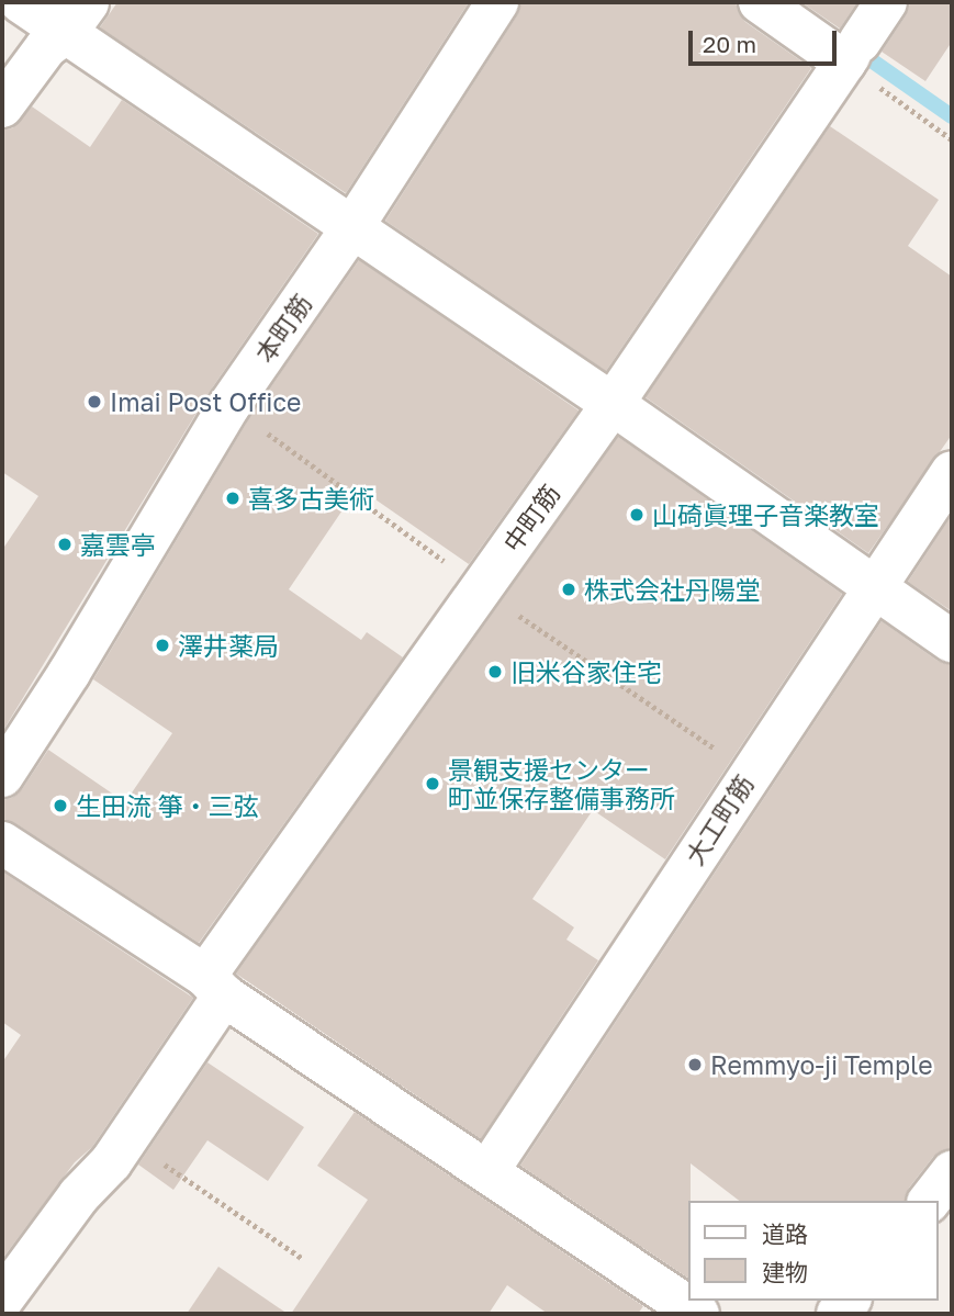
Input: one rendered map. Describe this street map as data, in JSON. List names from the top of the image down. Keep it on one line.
{"streets":{"street":["本町筋","中町筋","大工町筋"]},"places":["Imai Post Office","喜多古美術","山碕眞理子音楽教室","嘉雲亭","株式会社丹陽堂","澤井薬局","旧米谷家住宅","景観支援センター 町並保存整備事務所","生田流 箏・三弦","Remmyo-ji Temple"],"legend":["道路","建物"],"scale_bar":"20 m"}
